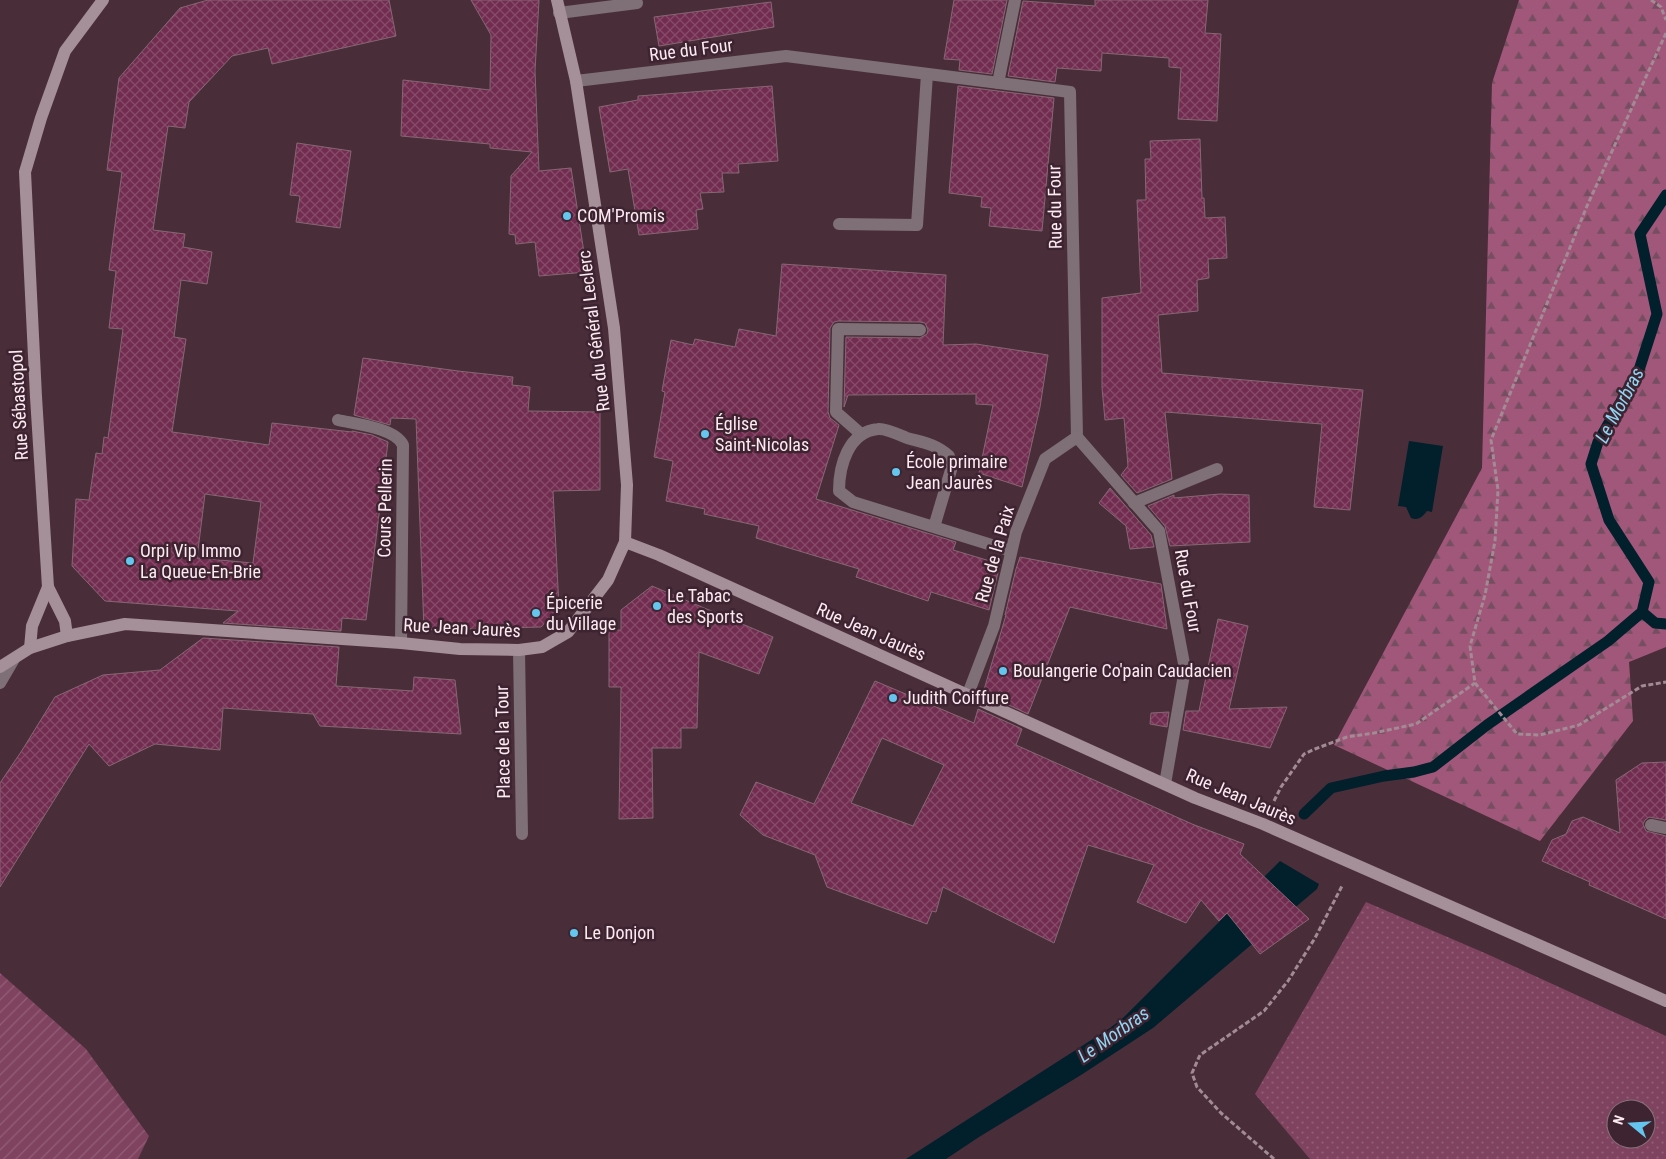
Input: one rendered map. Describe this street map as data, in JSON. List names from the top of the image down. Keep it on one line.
{"streets":{"main road":["Rue du Général Leclerc","Rue Sébastopol","Rue Jean Jaurès"],"street":["Rue du Four","Cours Pellerin","Rue de la Paix","Place de la Tour"]},"crossings":[["Rue du Four","Rue du Général Leclerc"],["Rue du Four","Rue de la Paix"],["Rue du Four","Rue Jean Jaurès"],["Rue du Général Leclerc","Rue Jean Jaurès"],["Rue Sébastopol","Rue Jean Jaurès"],["Cours Pellerin","Rue Jean Jaurès"],["Rue de la Paix","Rue Jean Jaurès"],["Rue Jean Jaurès","Place de la Tour"]],"water":["Le Morbras"],"places":["COM'Promis","Église Saint-Nicolas","École primaire Jean Jaurès","Orpi Vip Immo La Queue-En-Brie","Le Tabac des Sports","Épicerie du Village","Boulangerie Co'pain Caudacien","Judith Coiffure","Le Donjon"],"north":"left"}
